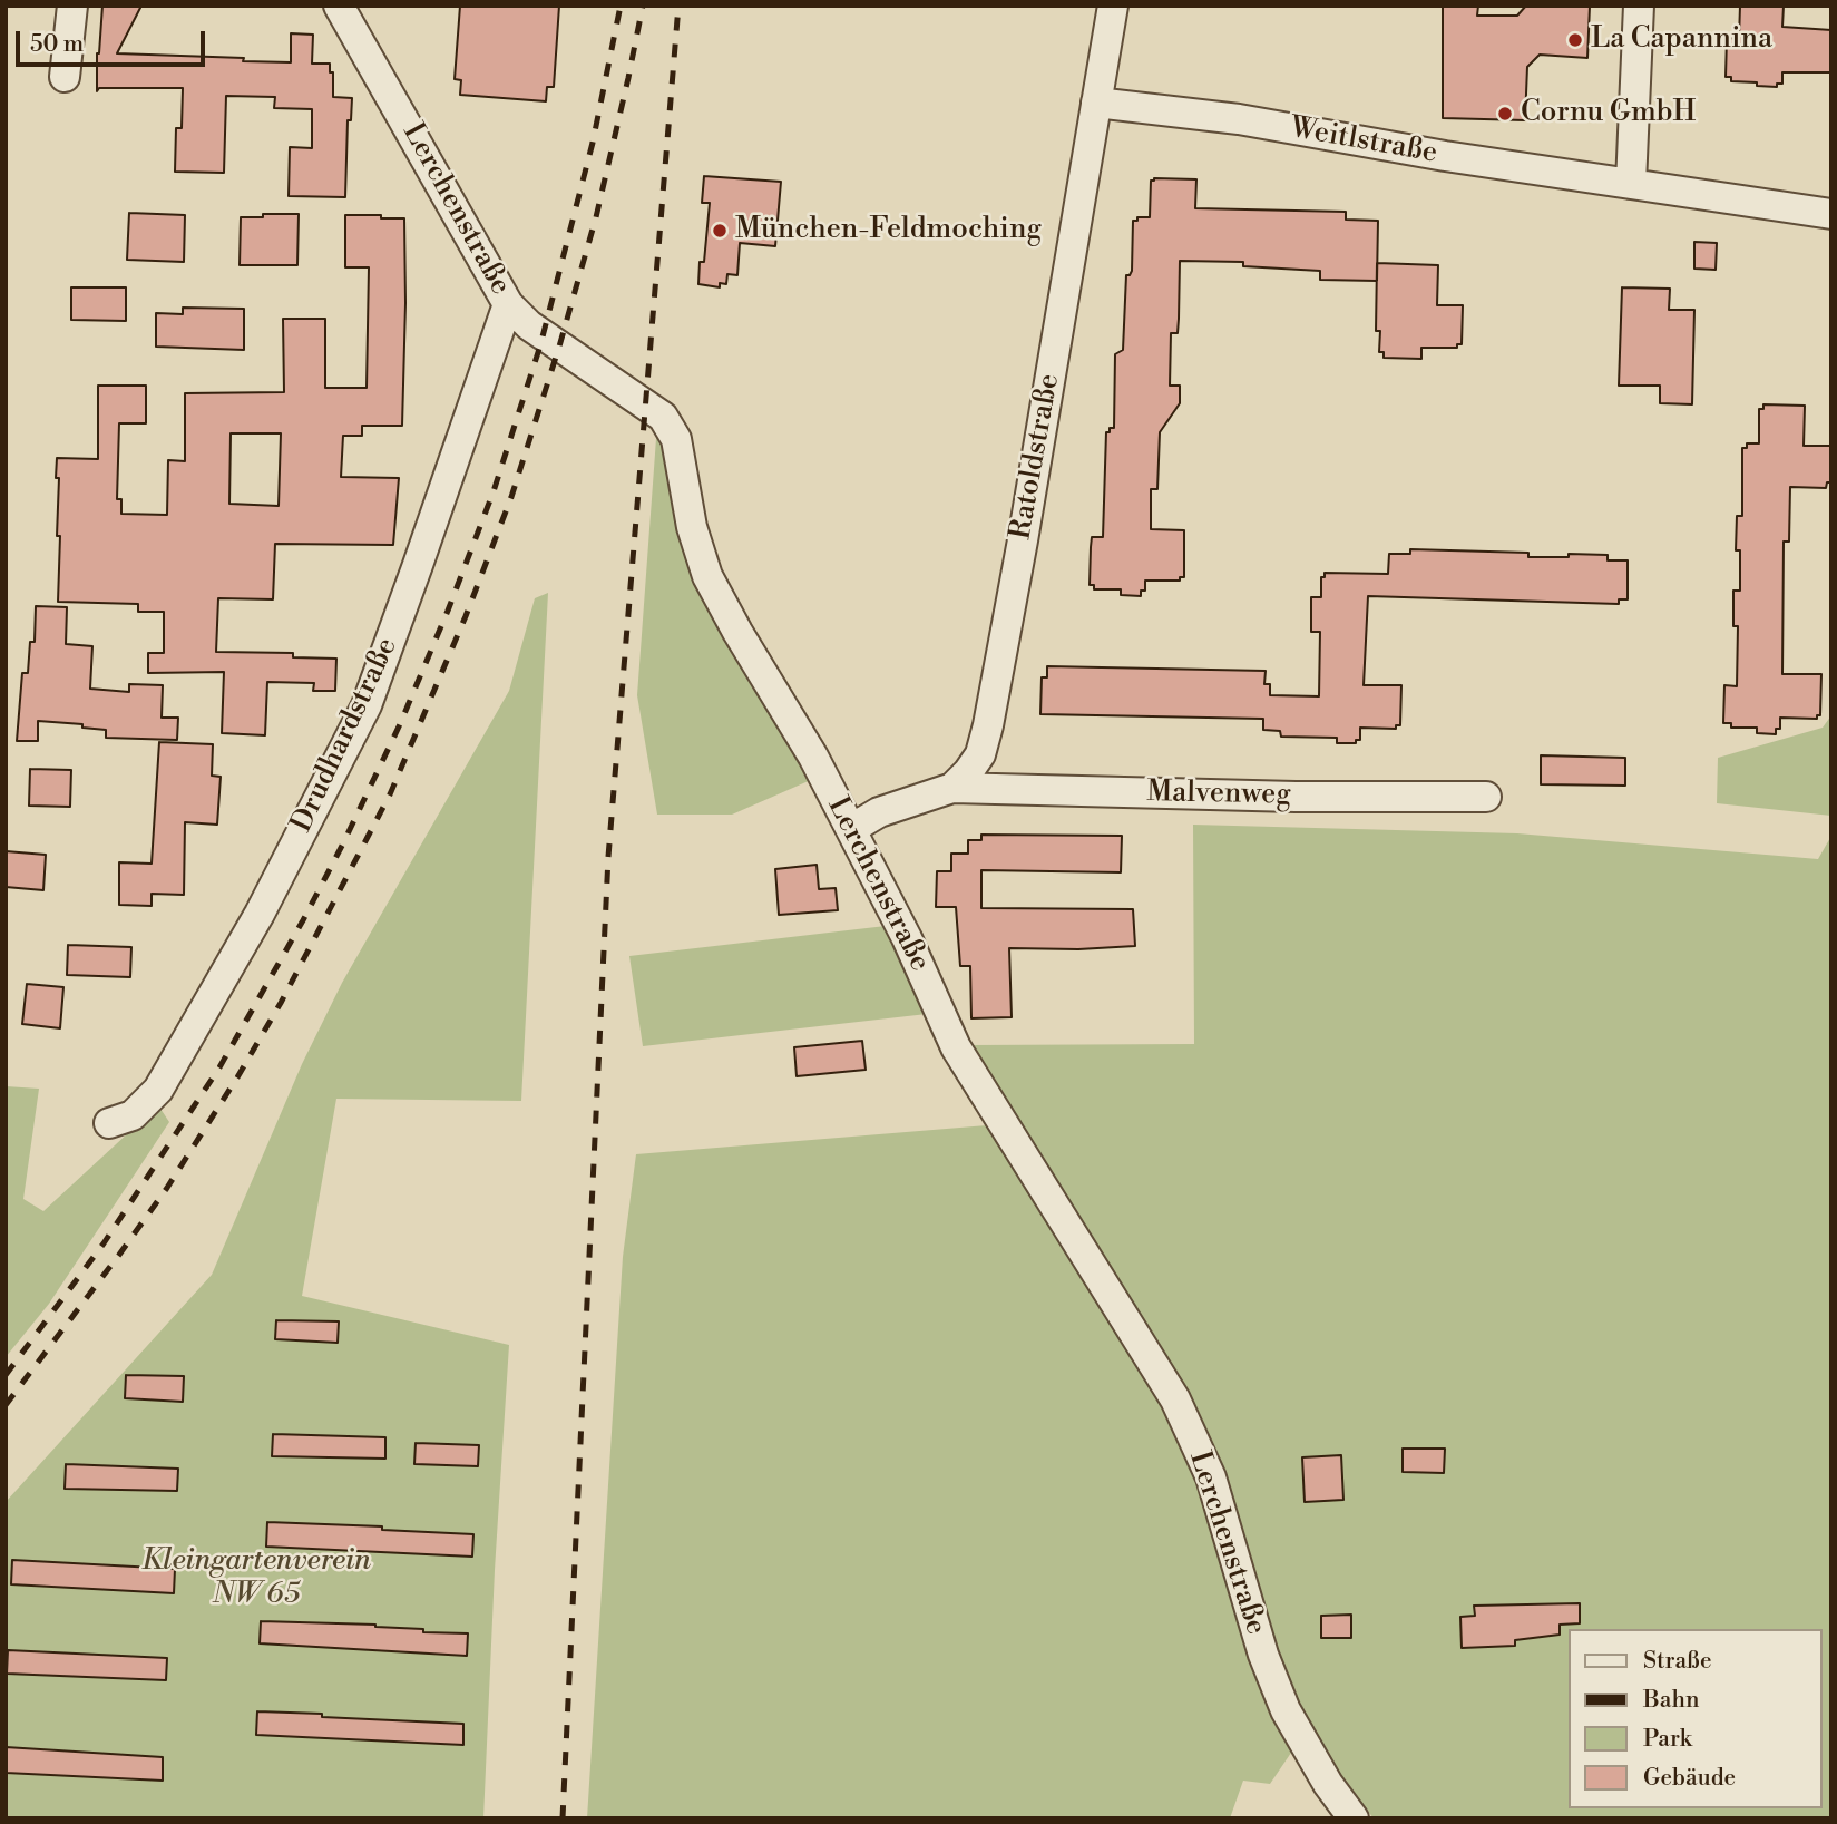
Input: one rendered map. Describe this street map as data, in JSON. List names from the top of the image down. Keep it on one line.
{"streets":{"street":["Weitlstraße","Lerchenstraße","Ratoldstraße","Drudhardstraße","Malvenweg"]},"crossings":[["Weitlstraße","Ratoldstraße"],["Lerchenstraße","Drudhardstraße"],["Ratoldstraße","Malvenweg"]],"parks":["Kleingartenverein NW 65"],"places":["La Capannina","Cornu GmbH","München-Feldmoching"],"legend":["Straße","Bahn","Park","Gebäude"],"scale_bar":"50 m"}
